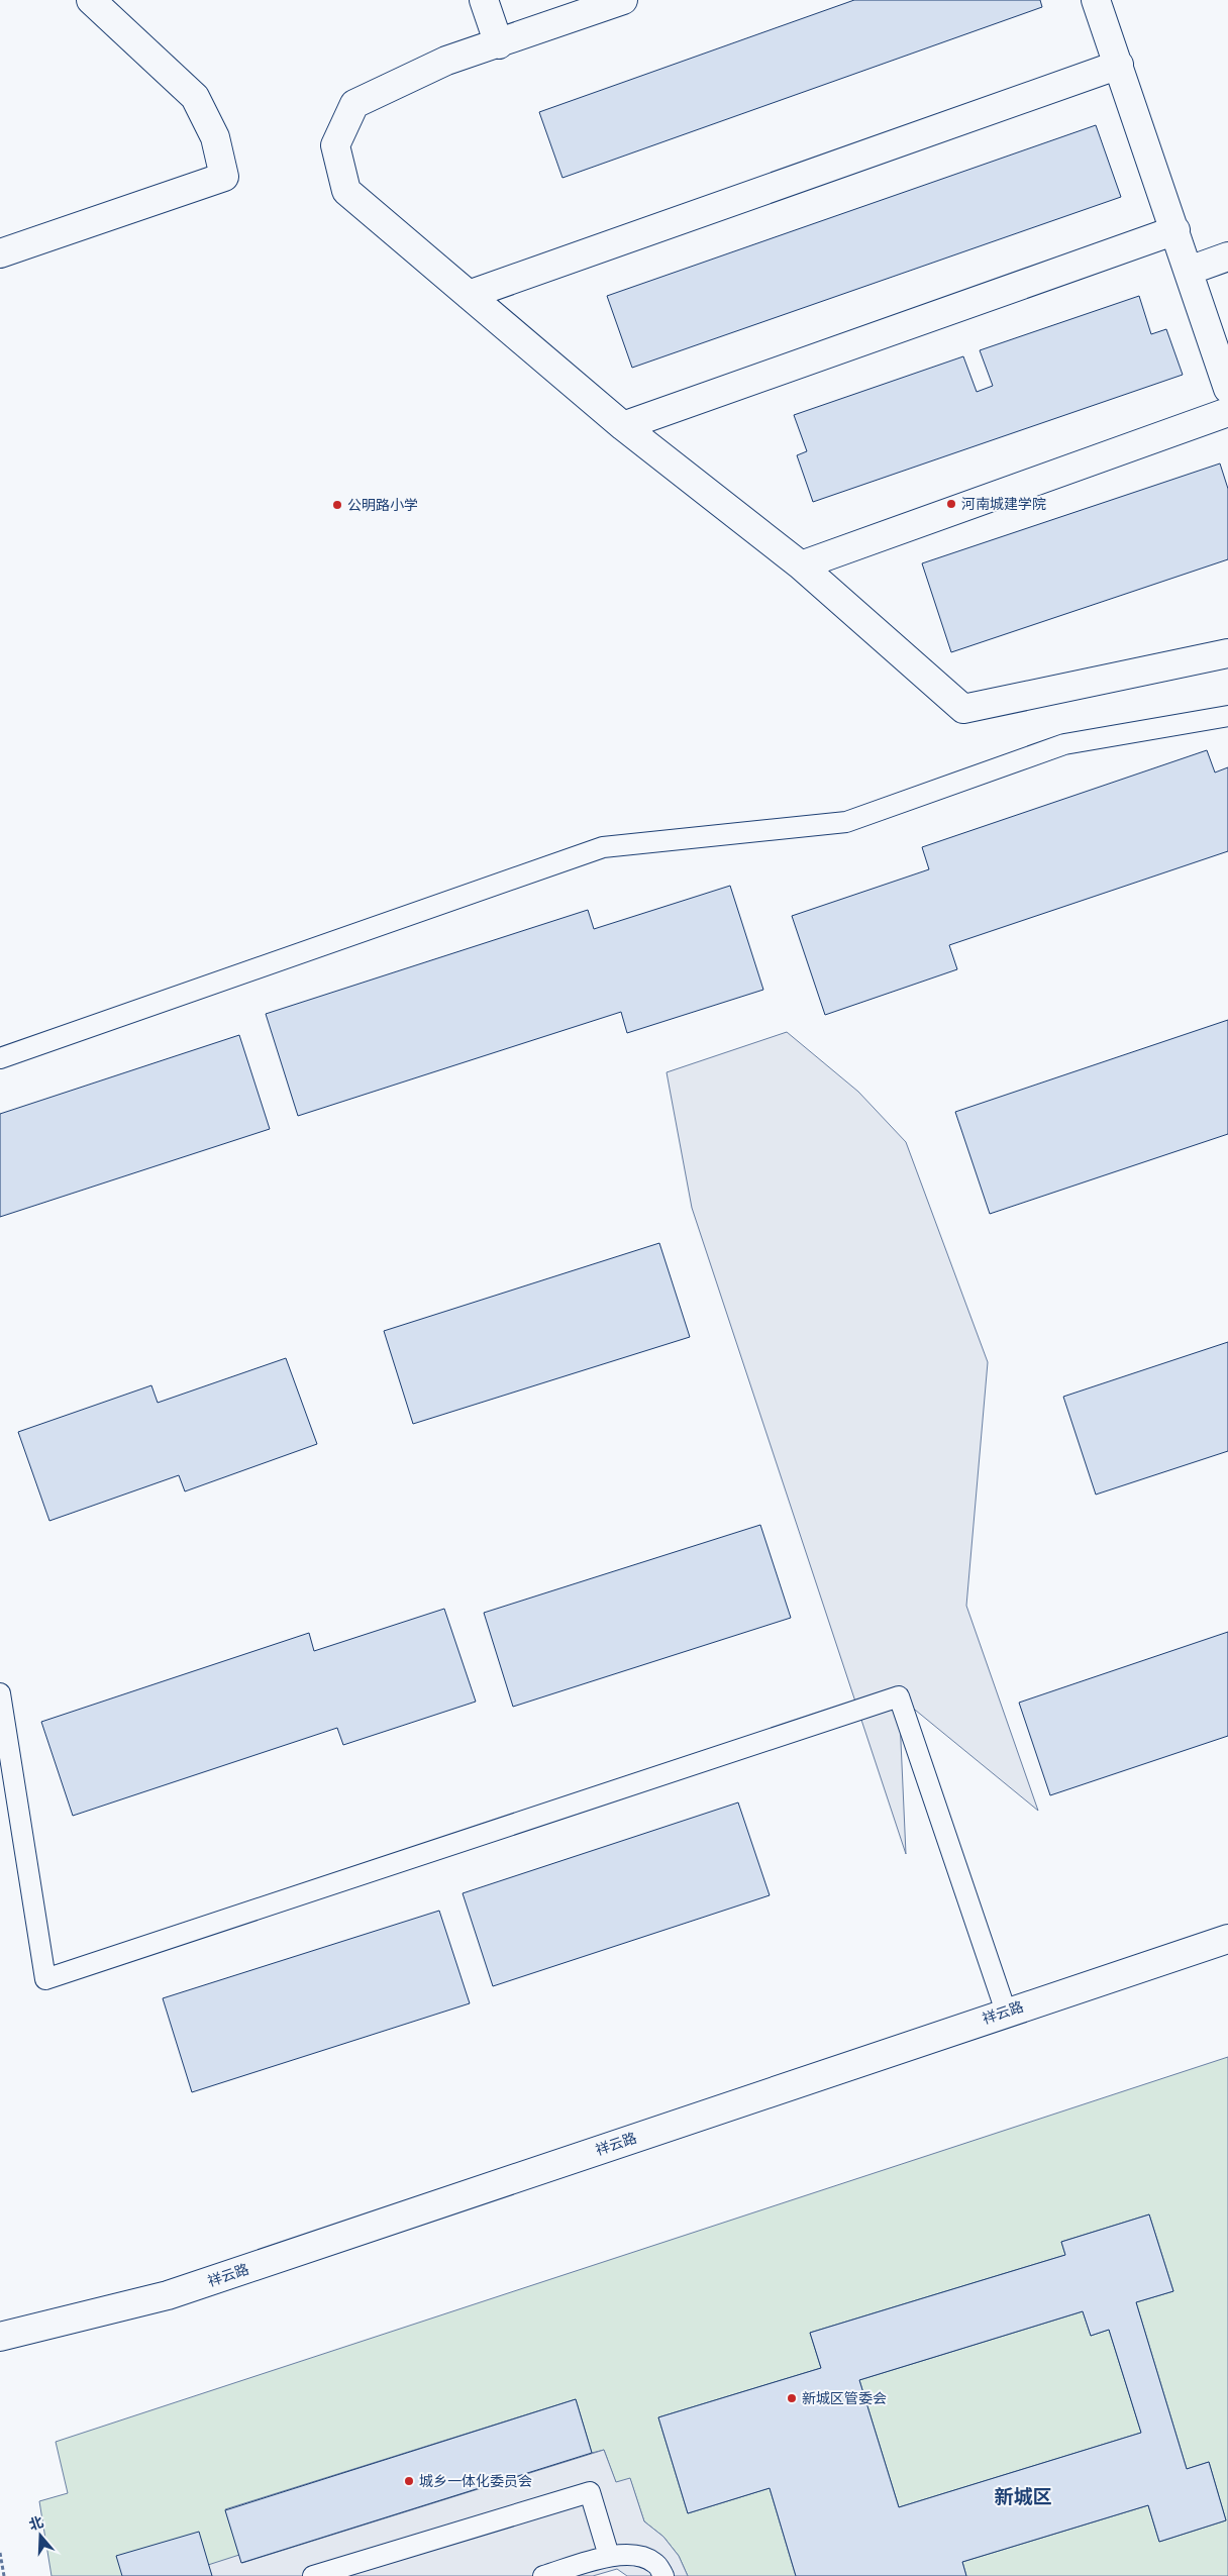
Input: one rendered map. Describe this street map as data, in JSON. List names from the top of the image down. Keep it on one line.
{"streets":{"street":["祥云路"]},"districts":["新城区"],"places":["河南城建学院","公明路小学","新城区管委会","城乡一体化委员会"],"north":"top"}
